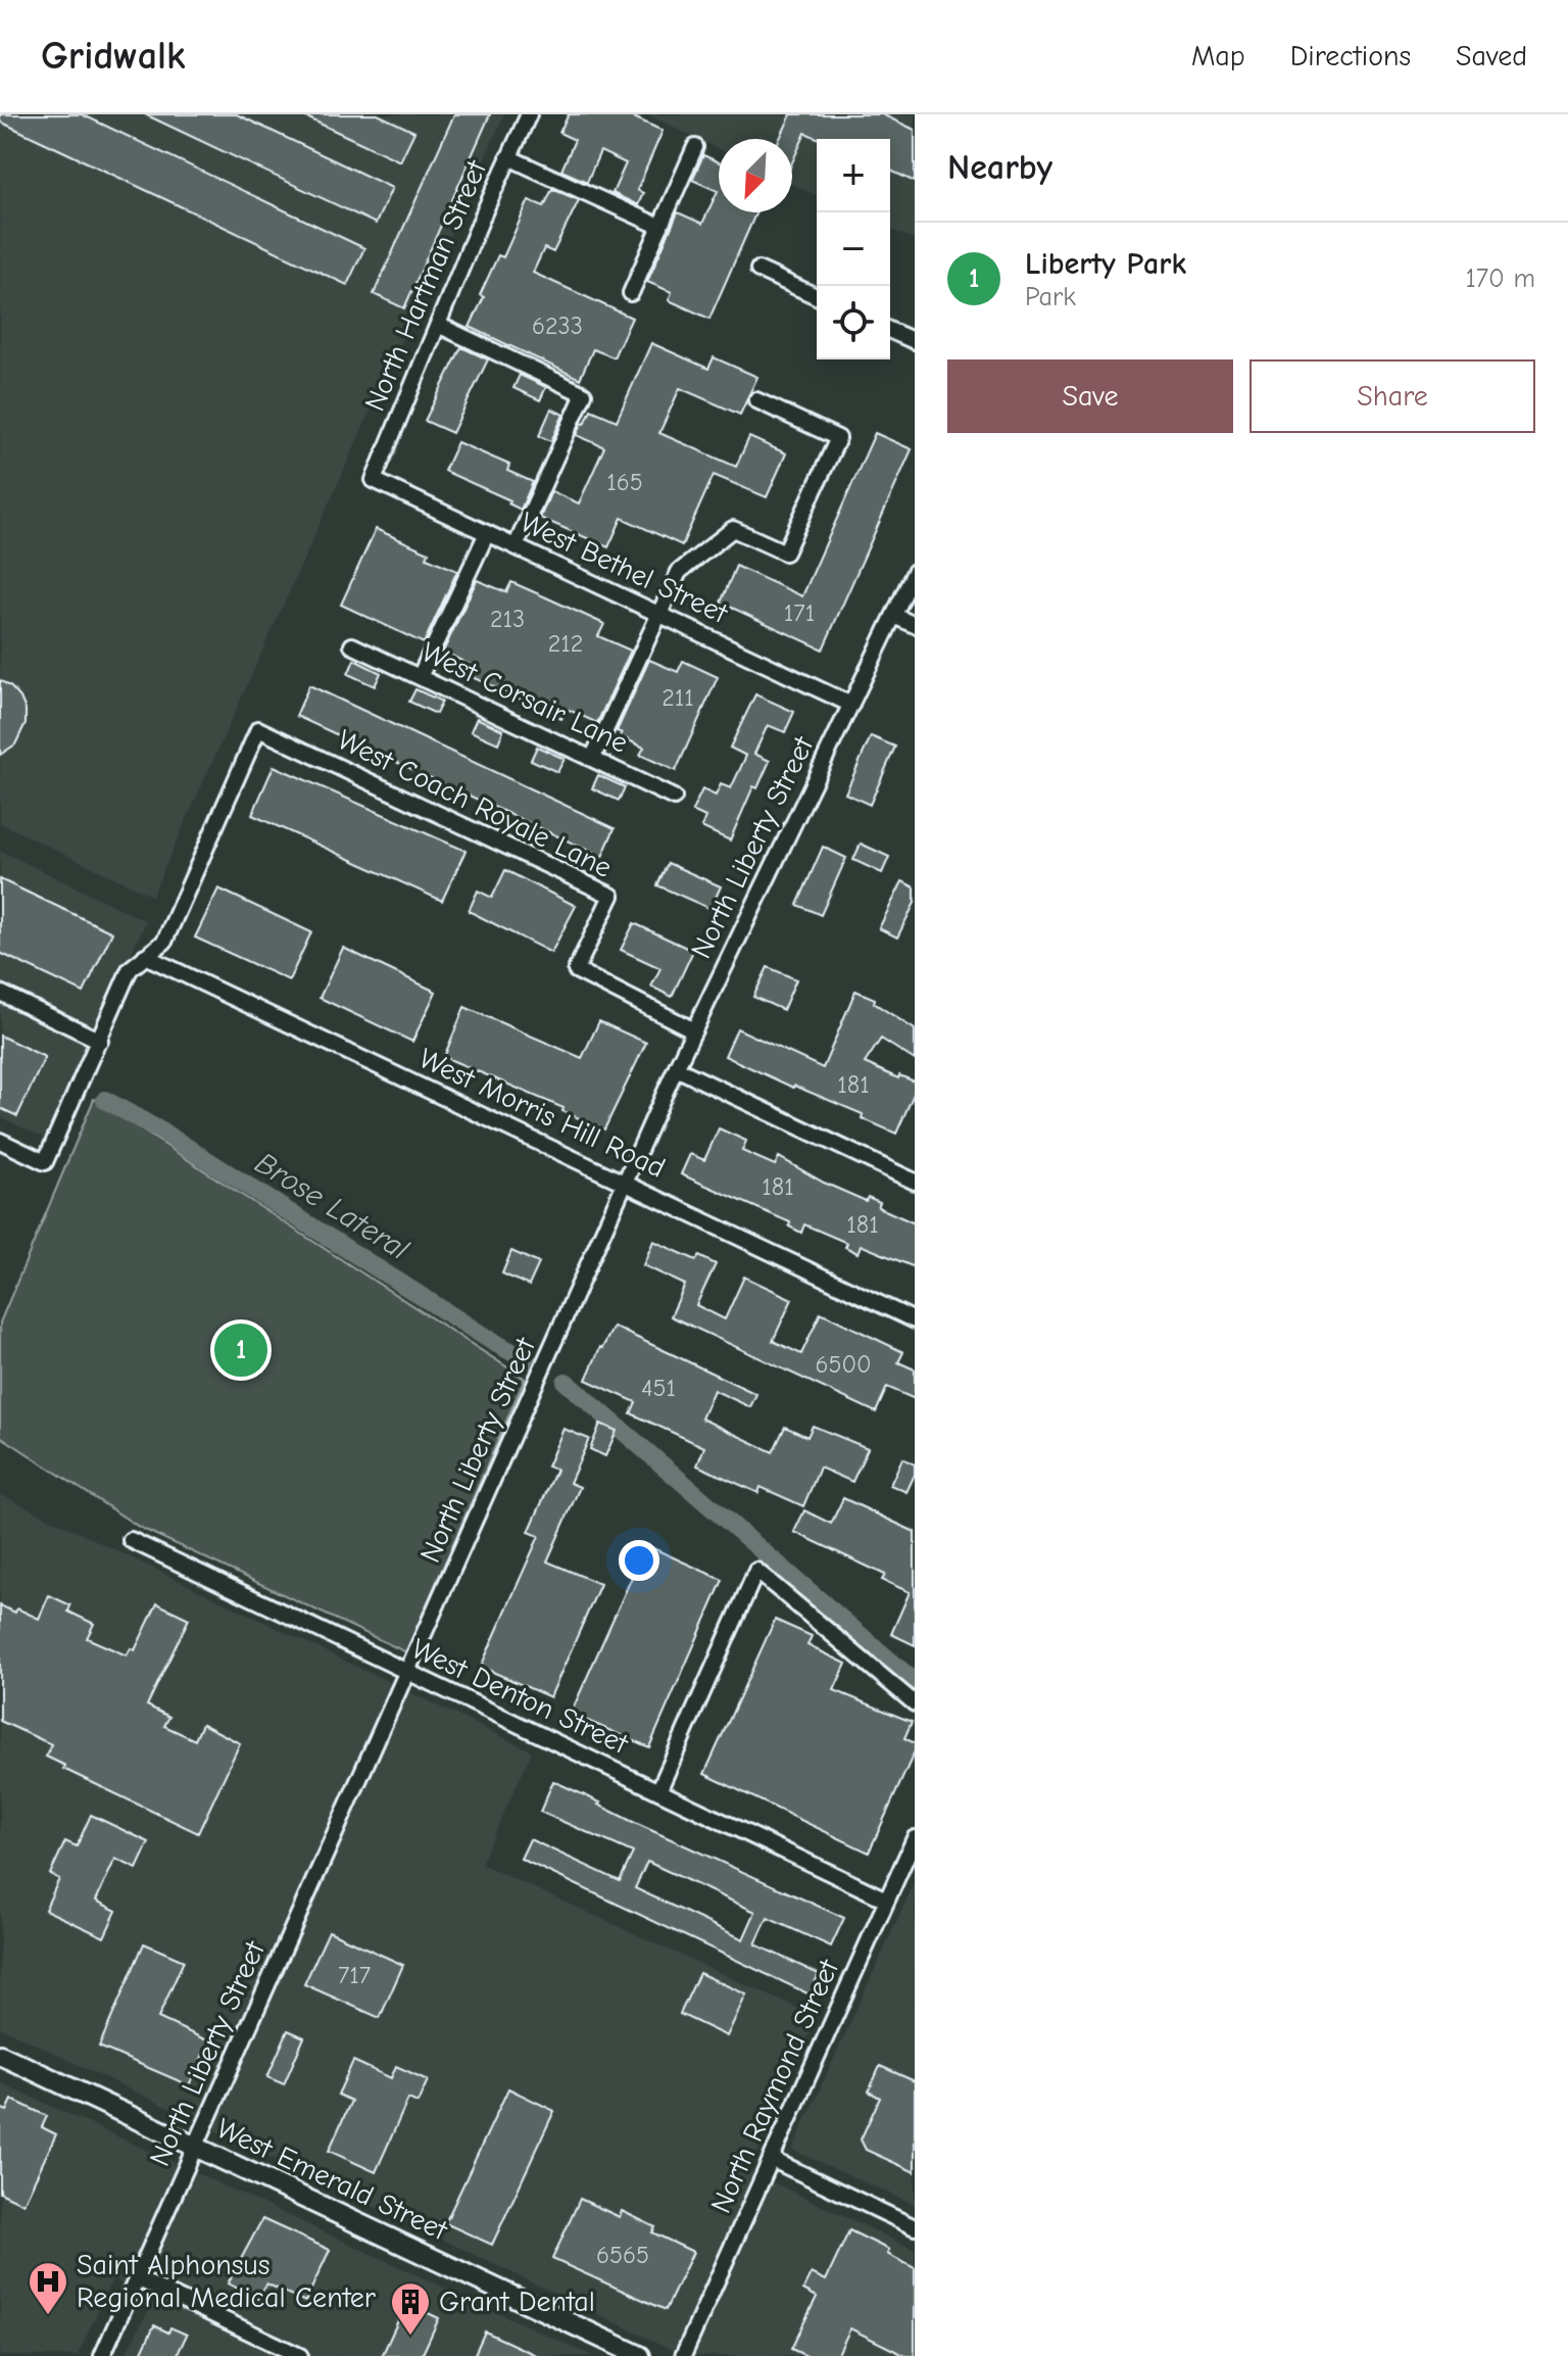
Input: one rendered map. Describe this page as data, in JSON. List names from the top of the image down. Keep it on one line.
{"streets":{"main road":["West Emerald Street"],"street":["North Hartman Street","West Bethel Street","West Corsair Lane","West Coach Royale Lane","North Liberty Street","West Morris Hill Road","West Denton Street","North Raymond Street"]},"crossings":[["North Hartman Street","West Bethel Street"],["West Bethel Street","North Liberty Street"],["West Coach Royale Lane","North Liberty Street"],["West Coach Royale Lane","West Morris Hill Road"],["North Liberty Street","West Morris Hill Road"],["North Liberty Street","West Denton Street"],["North Liberty Street","West Emerald Street"],["West Denton Street","North Raymond Street"]],"water":["Brose Lateral"],"places":{"hospital":["Saint Alphonsus Regional Medical Center"],"building":["Grant Dental"]},"house_numbers":["6233","165","171","213","212","211","181","181","181","6500","451","717","6565"],"north":"bottom left","page":{"header":"Gridwalk","nav":["Map","Directions","Saved"],"heading":"Nearby","map_buttons":["+","−"],"list":[{"mark":"1","name":"Liberty Park","note":"Park","value":"170 m"}],"buttons":["Save","Share"],"pins":"1"}}
